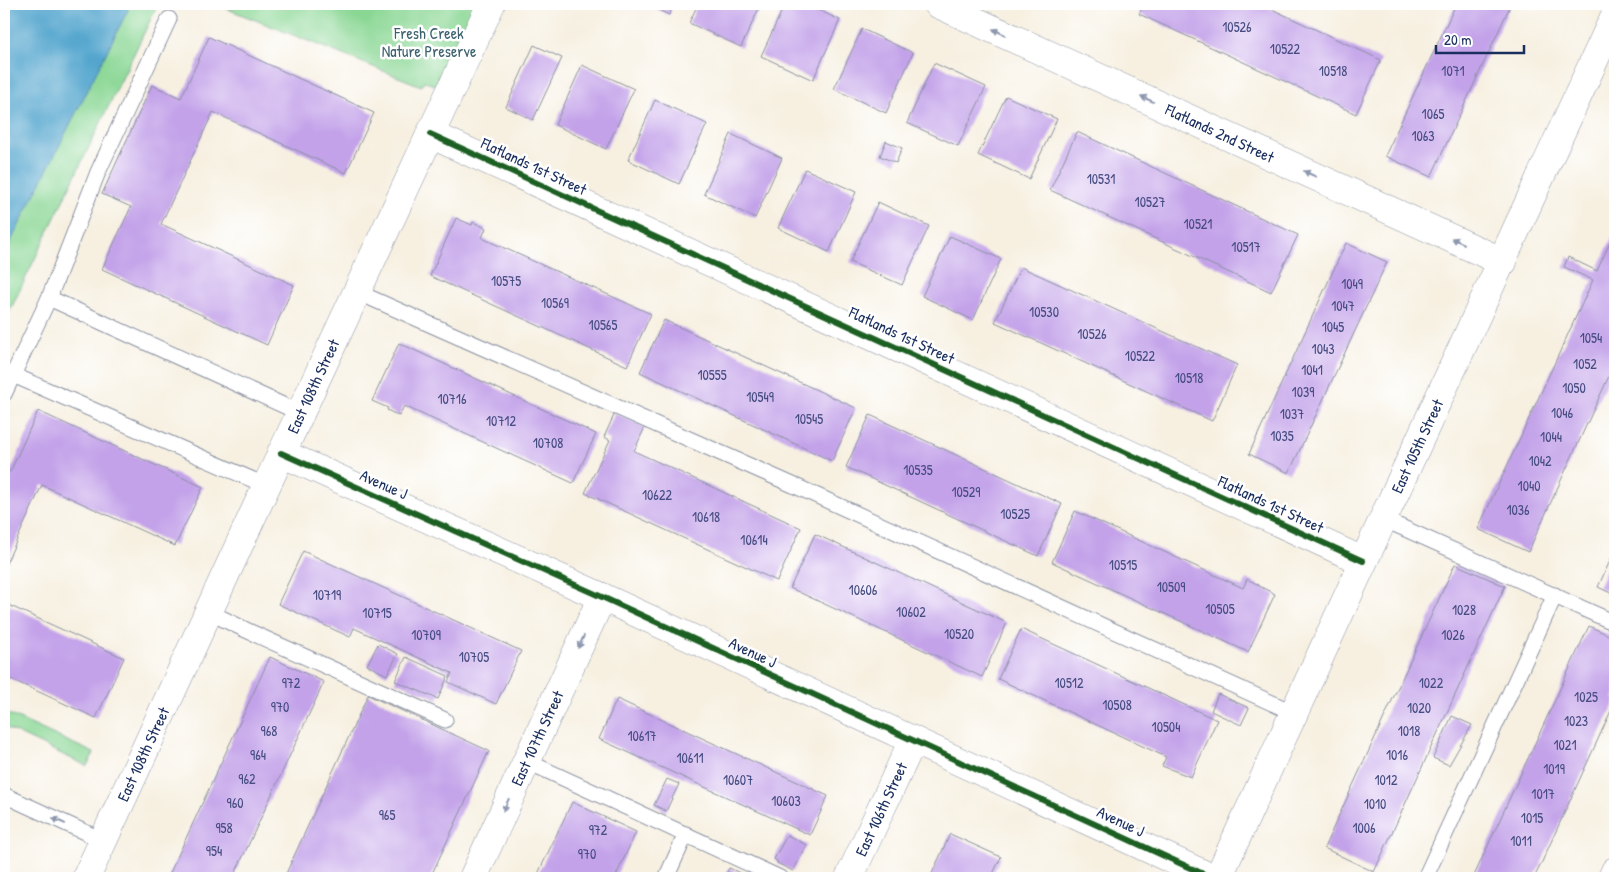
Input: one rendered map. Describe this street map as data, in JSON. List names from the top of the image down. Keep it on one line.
{"streets":{"street":["Flatlands 2nd Street","Flatlands 1st Street","East 108th Street","East 105th Street","Avenue J","East 107th Street","East 106th Street"]},"crossings":[["Flatlands 2nd Street","East 105th Street"],["Flatlands 1st Street","East 108th Street"],["Flatlands 1st Street","East 105th Street"],["East 108th Street","Avenue J"],["Avenue J","East 107th Street"],["Avenue J","East 106th Street"]],"one_way":["Flatlands 2nd Street","East 107th Street"],"parks":["Fresh Creek Nature Preserve"],"house_numbers":["10526","10522","10518","1071","1065","1063","10531","10527","10521","10517","10575","1049","10569","1047","10530","10565","1045","10526","1054","1043","10522","1052","1041","10555","10518","1050","1039","10549","10716","1046","1037","10545","10712","1035","1044","10708","1042","10535","1040","10529","10622","1036","10525","10618","10614","10515","10509","10606","10719","10505","1028","10602","10715","10520","10709","1026","10705","972","10512","1022","1025","10508","970","1020","1023","10504","968","1018","10617","1021","964","1016","10611","1019","962","10607","1012","1017","10603","960","1010","965","1015","958","1006","972","1011","954","970"],"scale_bar":"20 m"}
